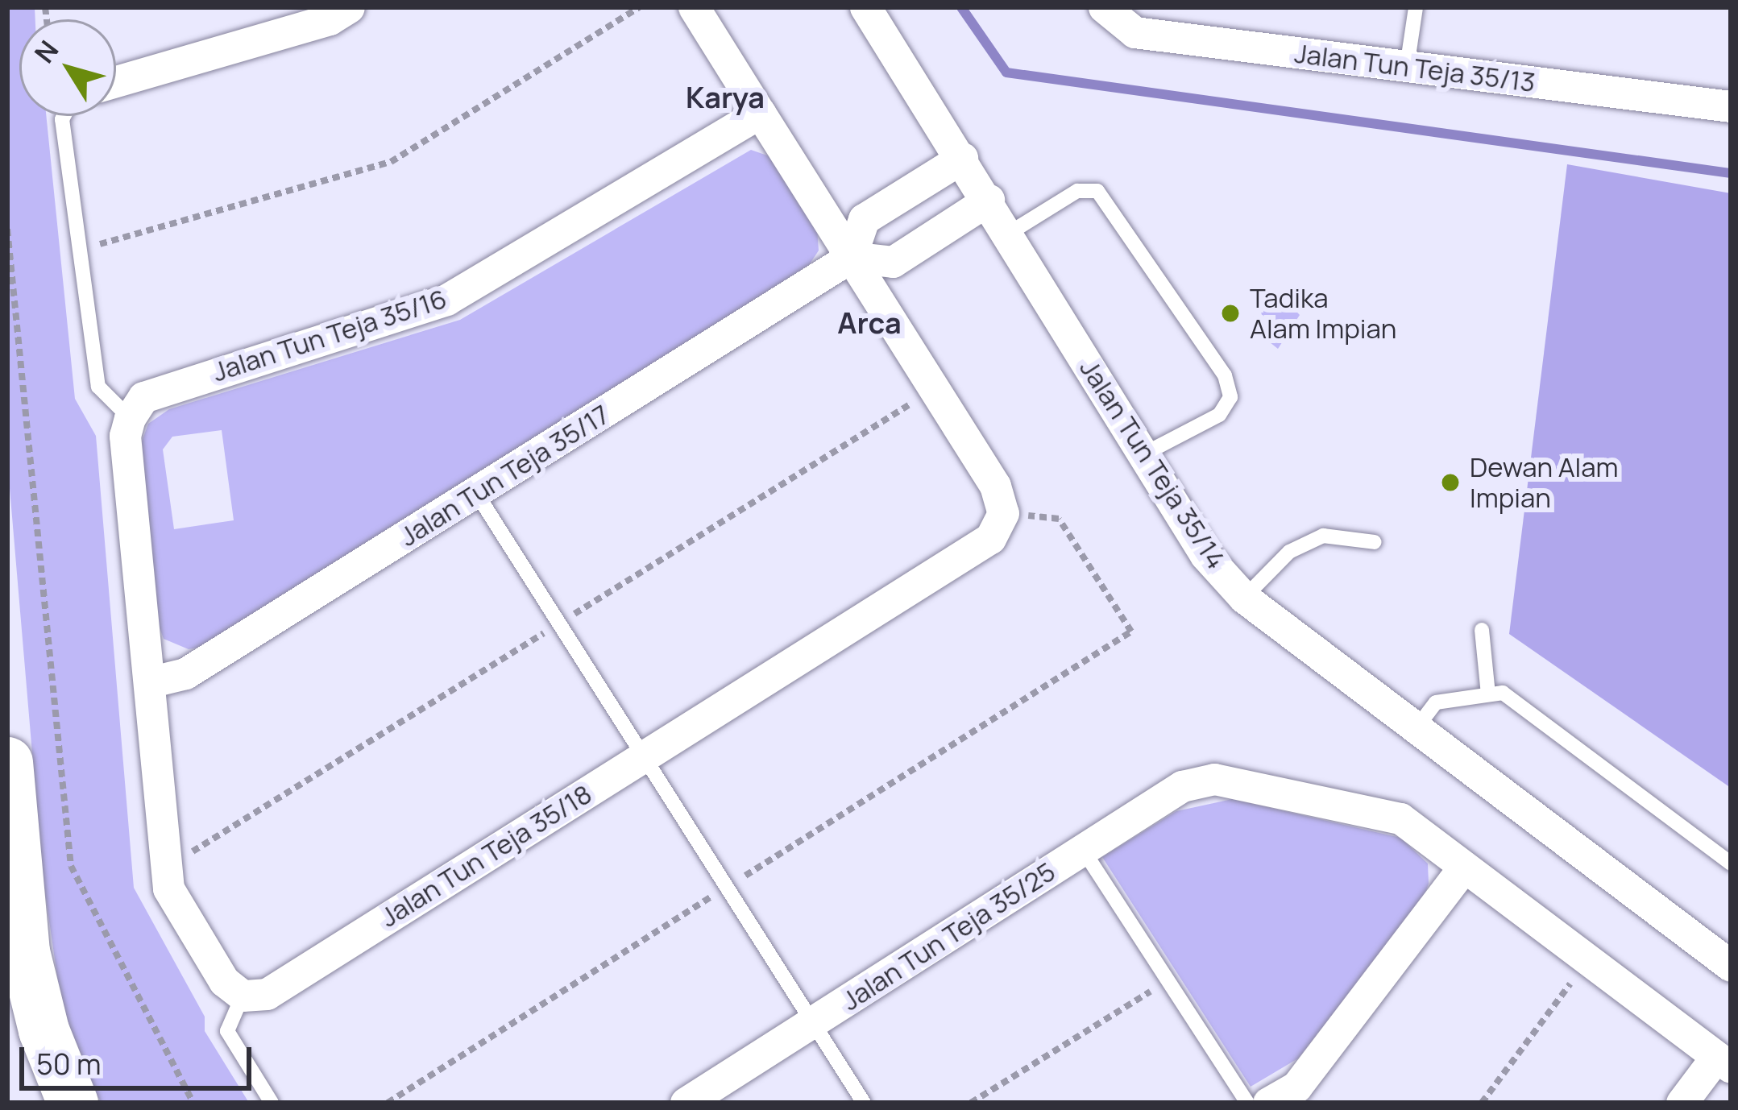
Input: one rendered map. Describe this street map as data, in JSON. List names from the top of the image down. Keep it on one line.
{"streets":{"street":["Jalan Tun Teja 35/13","Jalan Tun Teja 35/16","Jalan Tun Teja 35/14","Jalan Tun Teja 35/17","Jalan Tun Teja 35/18","Jalan Tun Teja 35/25"]},"districts":["Karya","Arca"],"places":["Tadika Alam Impian","Dewan Alam Impian"],"scale_bar":"50 m","north":"top left"}
